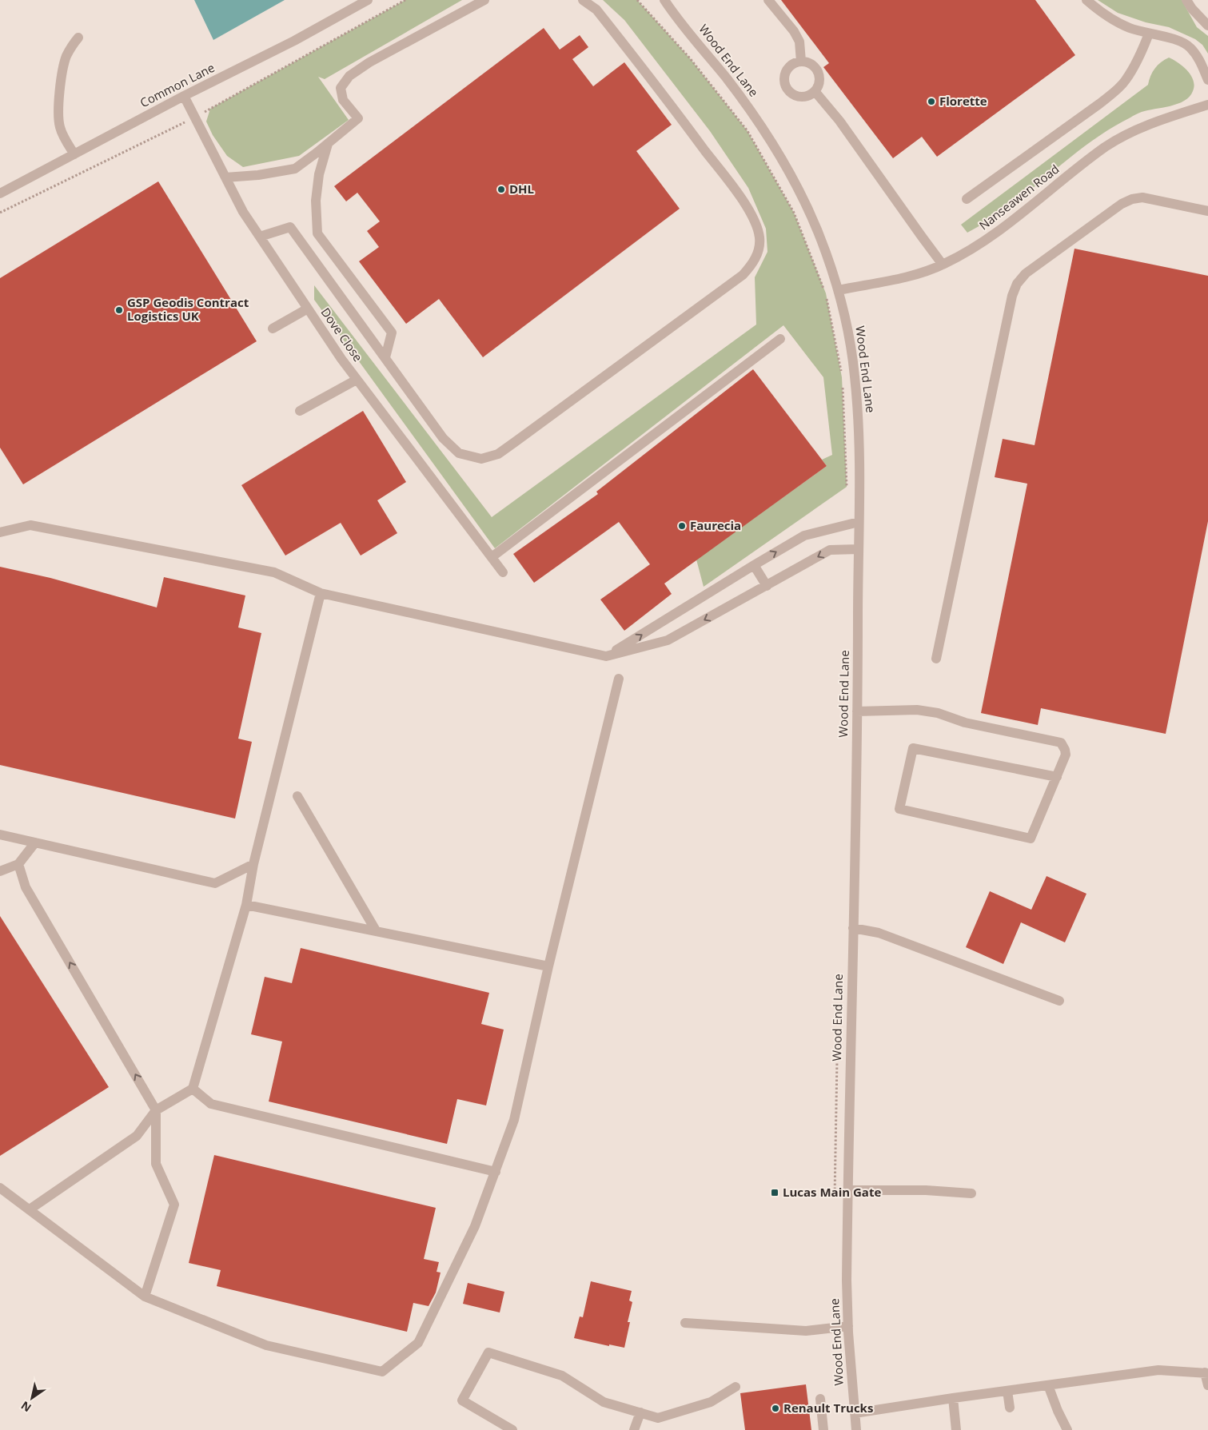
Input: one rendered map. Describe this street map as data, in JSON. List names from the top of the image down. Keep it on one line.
{"streets":{"street":["Wood End Lane","Common Lane","Nanseawen Road","Dove Close"]},"crossings":[["Wood End Lane","Nanseawen Road"],["Common Lane","Dove Close"]],"places":{"other":["Florette","DHL","GSP Geodis Contract Logistics UK","Faurecia","Renault Trucks"],"transit":["Lucas Main Gate"]},"north":"bottom left"}
